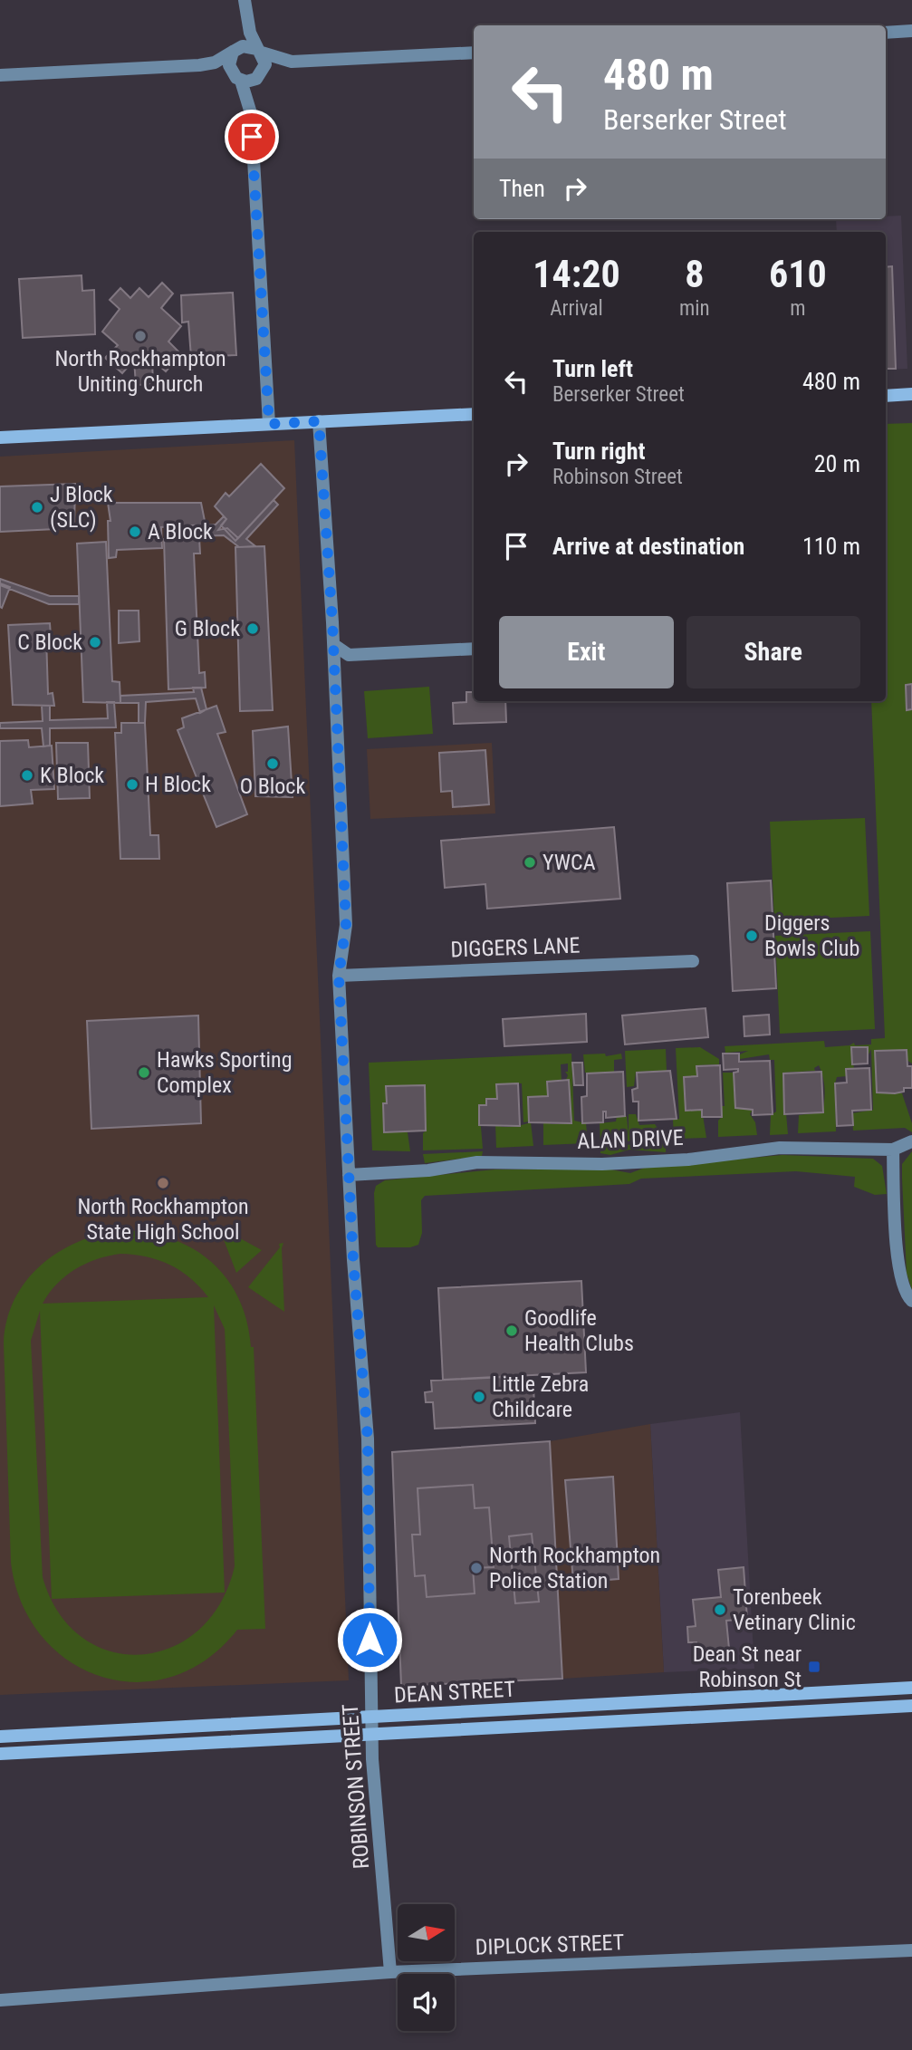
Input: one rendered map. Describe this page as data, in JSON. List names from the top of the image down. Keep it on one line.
{"streets":{"main road":["DEAN STREET"],"street":["DIGGERS LANE","ALAN DRIVE","ROBINSON STREET","DIPLOCK STREET"]},"crossings":[["DIGGERS LANE","ROBINSON STREET"],["ALAN DRIVE","ROBINSON STREET"],["DEAN STREET","ROBINSON STREET"],["ROBINSON STREET","DIPLOCK STREET"]],"places":{"other":["North Rockhampton Uniting Church","J Block (SLC)","A Block","G Block","C Block","O Block","K Block","H Block","YWCA","Diggers Bowls Club","Hawks Sporting Complex","North Rockhampton State High School","Goodlife Health Clubs","Little Zebra Childcare","North Rockhampton Police Station","Torenbeek Vetinary Clinic"],"transit":["Dean St near Robinson St"]},"north":"right","page":{"turn":["480 m","Berserker Street"],"then":"Then","eta":["14:20","Arrival","8","min","610","m"],"list":[{"name":"Turn left","note":"Berserker Street","value":"480 m"},{"name":"Turn right","note":"Robinson Street","value":"20 m"},{"name":"Arrive at destination","value":"110 m"}],"buttons":["Exit","Share"]}}
